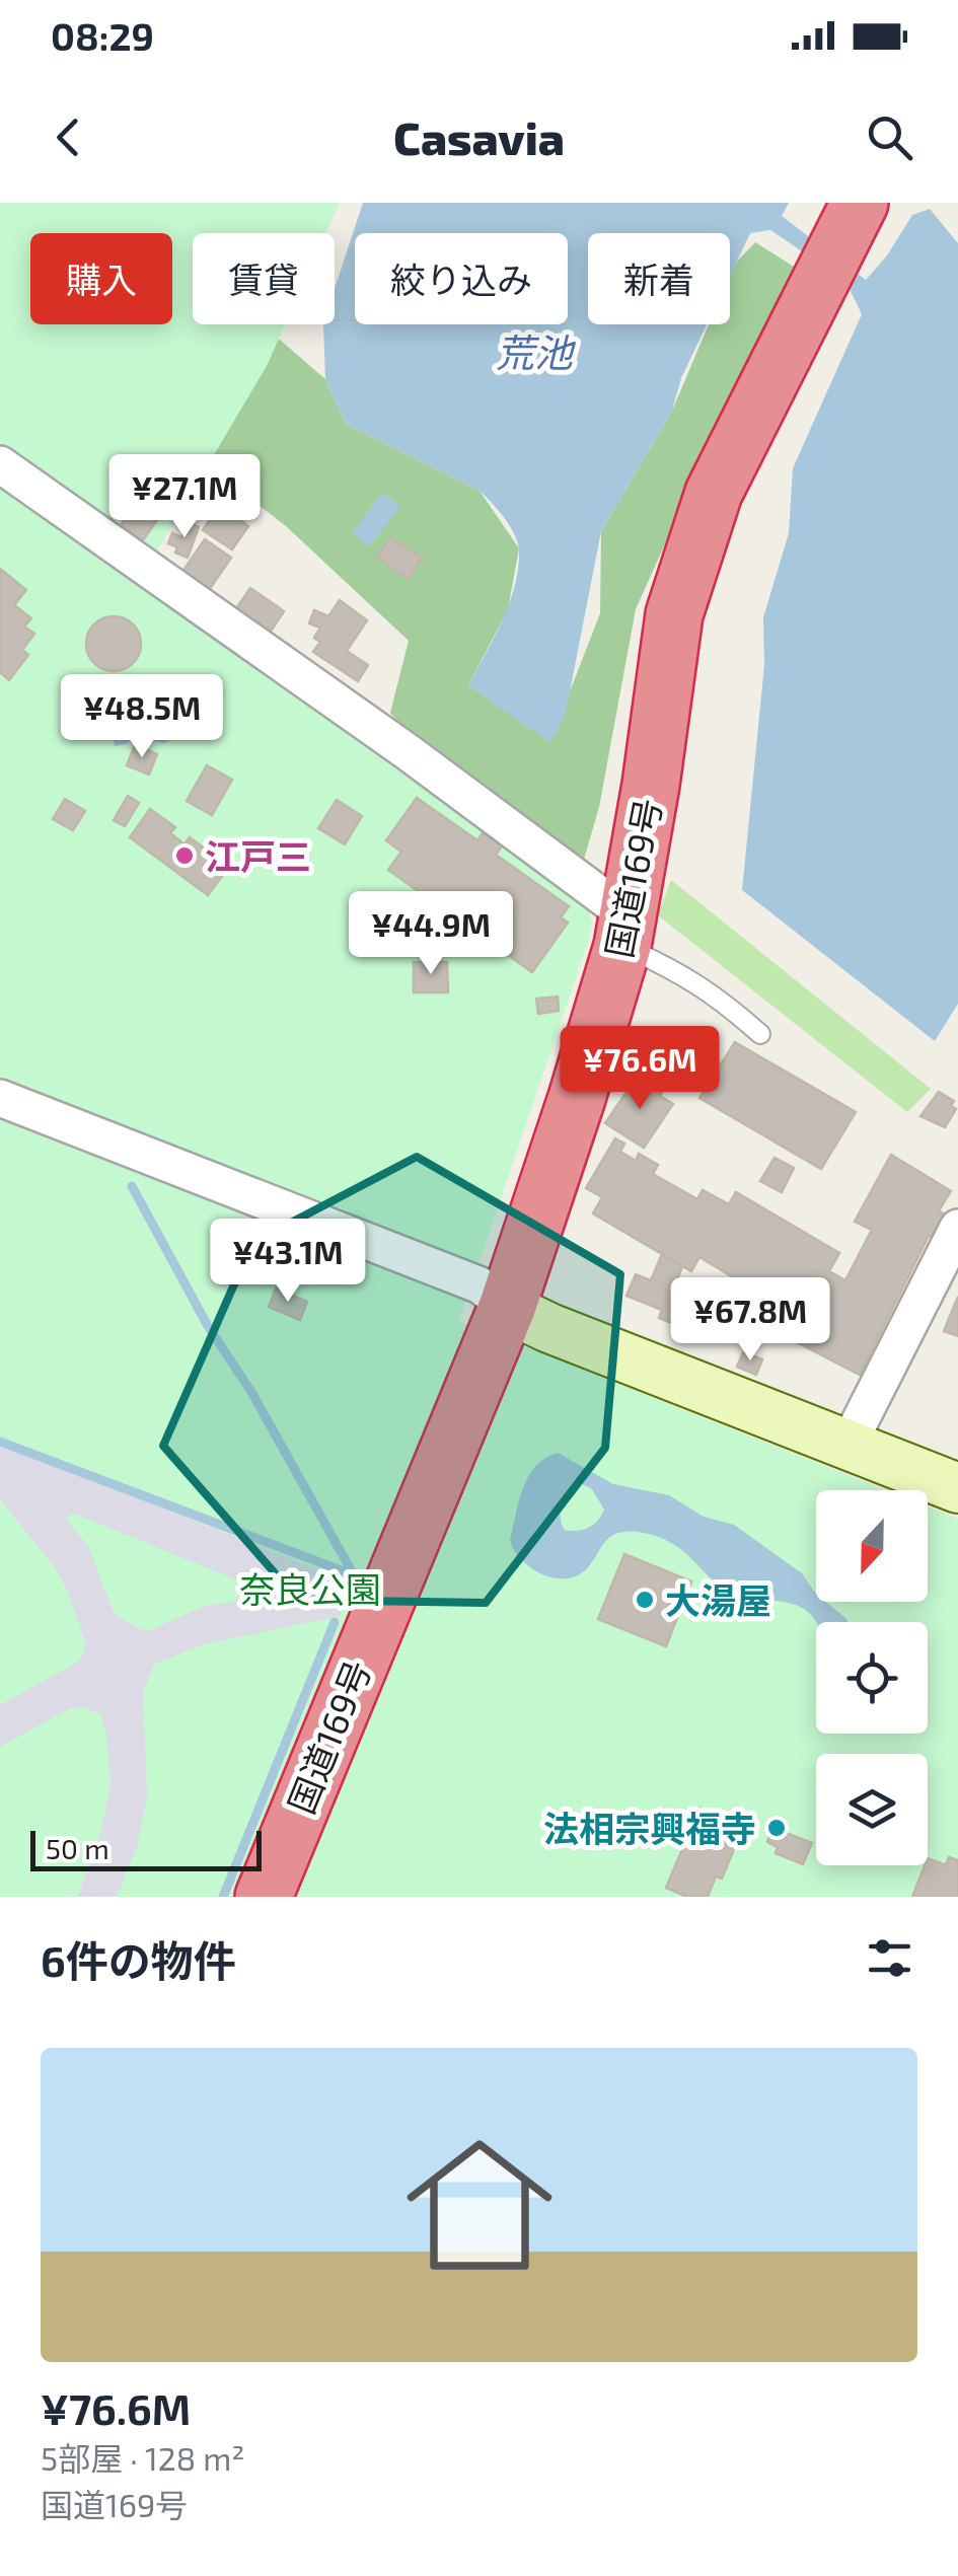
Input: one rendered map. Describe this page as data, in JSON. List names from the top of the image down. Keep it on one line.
{"streets":{"highway":["国道169号"]},"water":["荒池"],"parks":["奈良公園"],"places":["江戸三","大湯屋","法相宗興福寺"],"scale_bar":"50 m","north":"bottom","page":{"status":"08:29","header":"Casavia","chip":["購入","賃貸","絞り込み","新着"],"price":["¥27.1M","¥48.5M","¥44.9M","¥76.6M","¥43.1M","¥67.8M"],"scale":"50 m","heading":"6件の物件","list":[{"name":"¥76.6M","note":"5部屋 · 128 m² · 国道169号"}]}}
